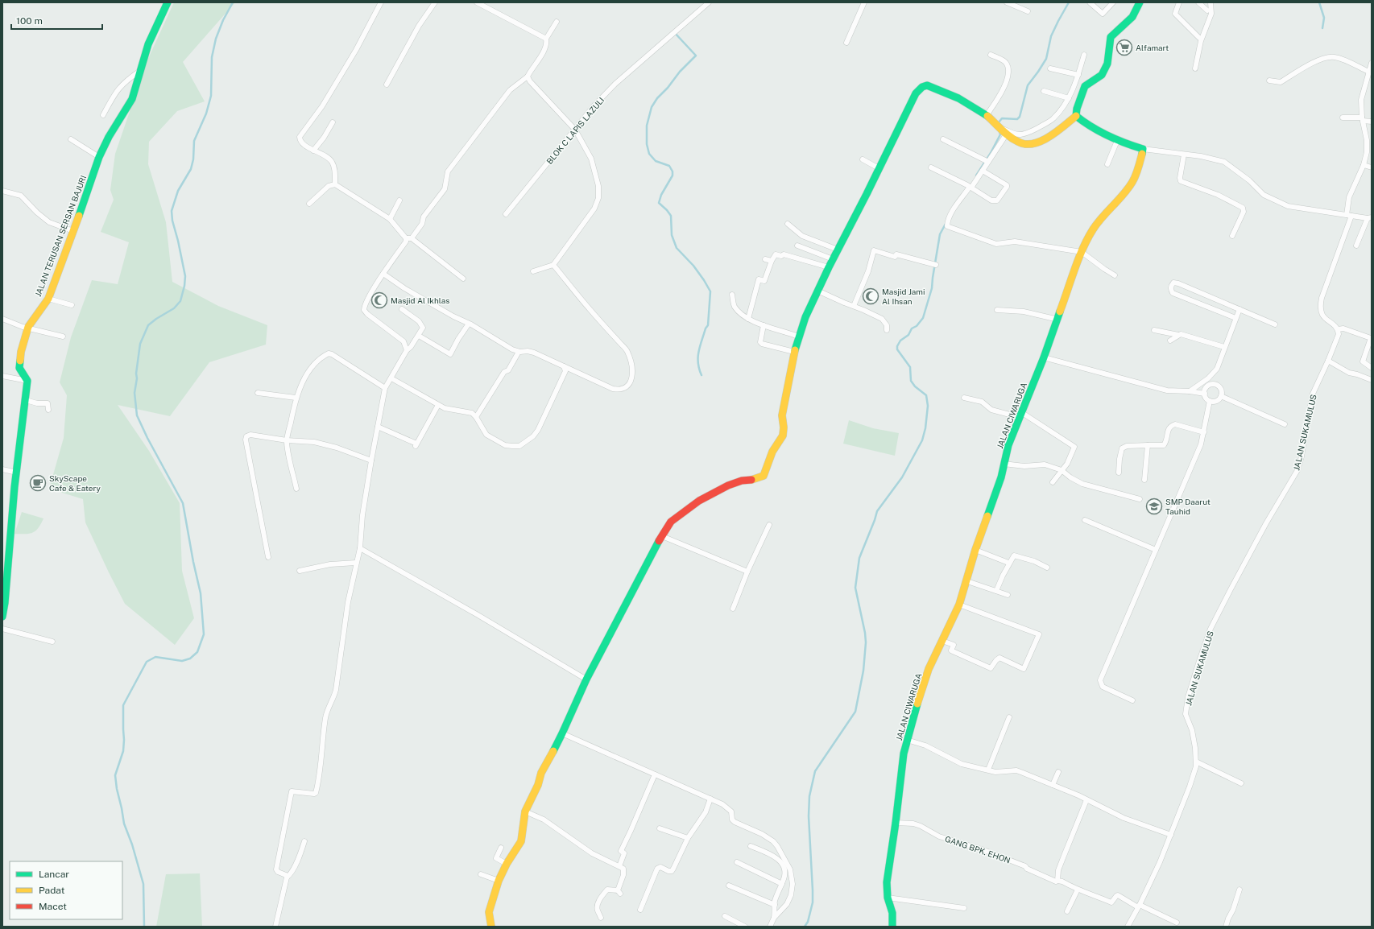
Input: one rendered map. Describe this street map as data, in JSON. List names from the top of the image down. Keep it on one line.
{"streets":{"street":["BLOK C LAPIS LAZULI","JALAN TERUSAN SERSAN BAJURI","JALAN CIWARUGA","JALAN SUKAMULUS","GANG BPK. EHON"]},"crossings":[["JALAN CIWARUGA","GANG BPK. EHON"],["JALAN SUKAMULUS","GANG BPK. EHON"]],"places":{"supermarket":["Alfamart"],"mosque":["Masjid Jami Al Ihsan","Masjid Al Ikhlas"],"cafe":["SkyScape Cafe & Eatery"],"school or university":["SMP Daarut Tauhid"]},"legend":["Lancar","Padat","Macet"],"scale_bar":"100 m"}
